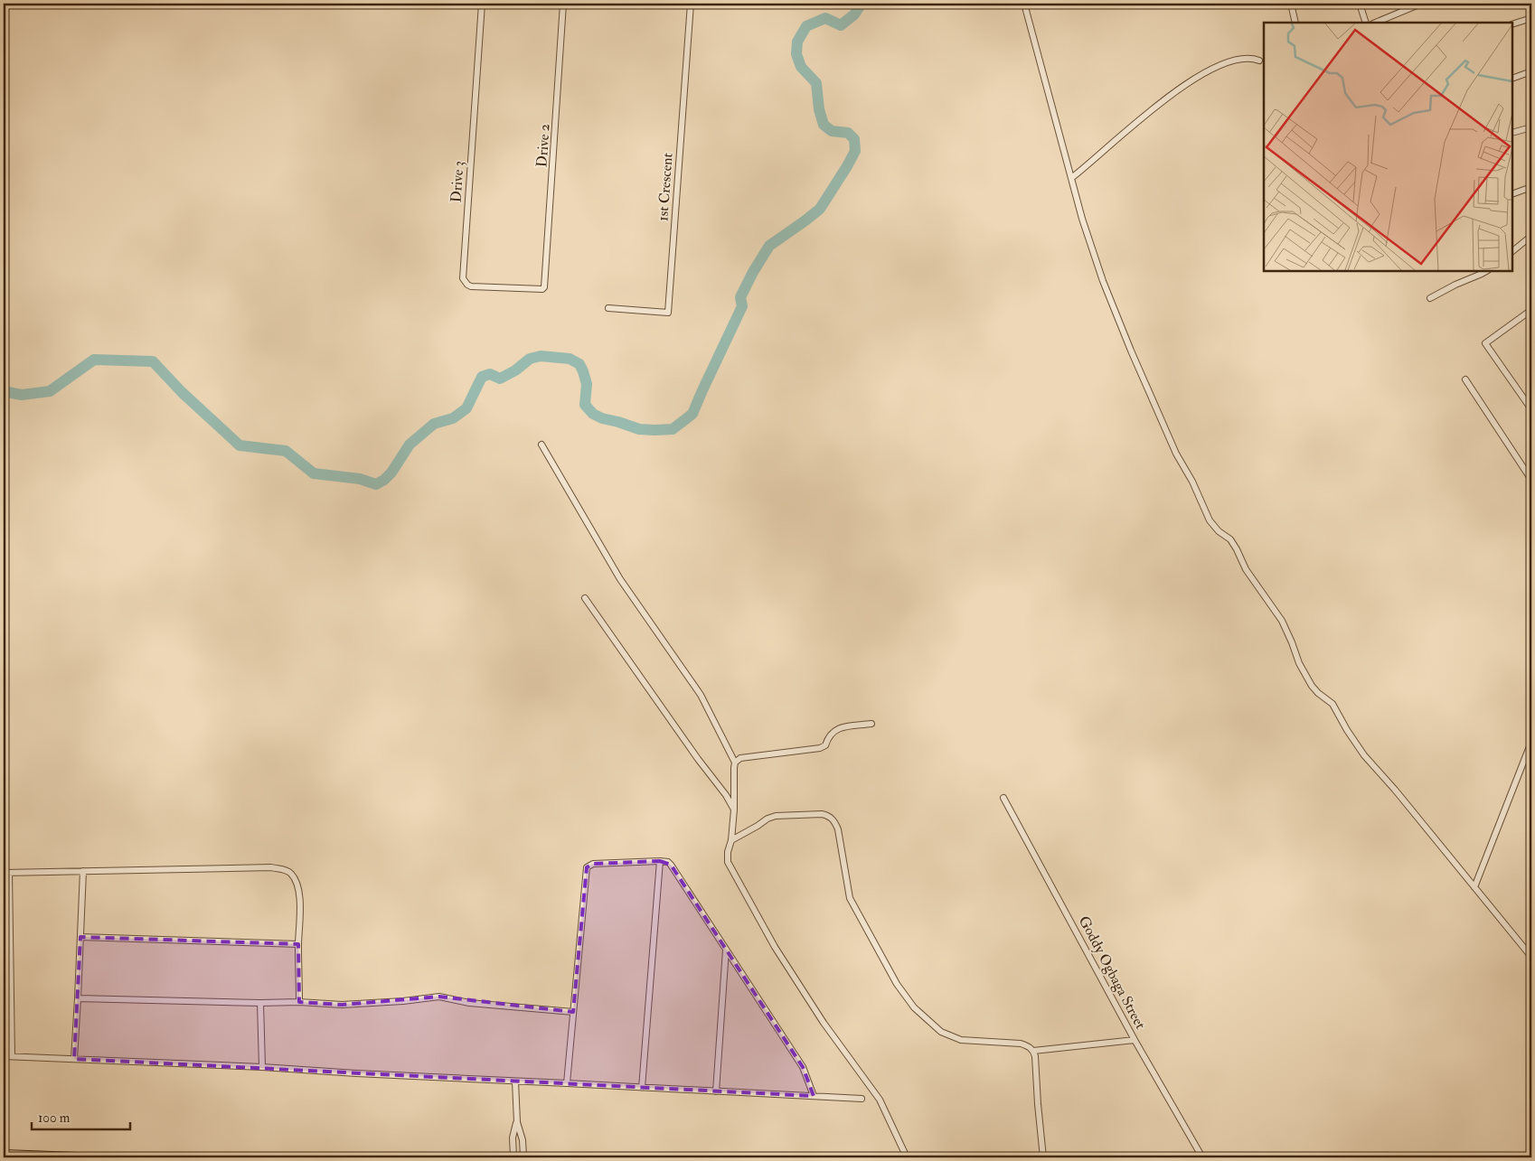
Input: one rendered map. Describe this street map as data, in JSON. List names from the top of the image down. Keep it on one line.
{"streets":{"street":["Drive 2","Drive 3","1st Crescent","Goddy Ogbaga Street"]},"crossings":[["Drive 2","Drive 3"]],"scale_bar":"100 m"}
